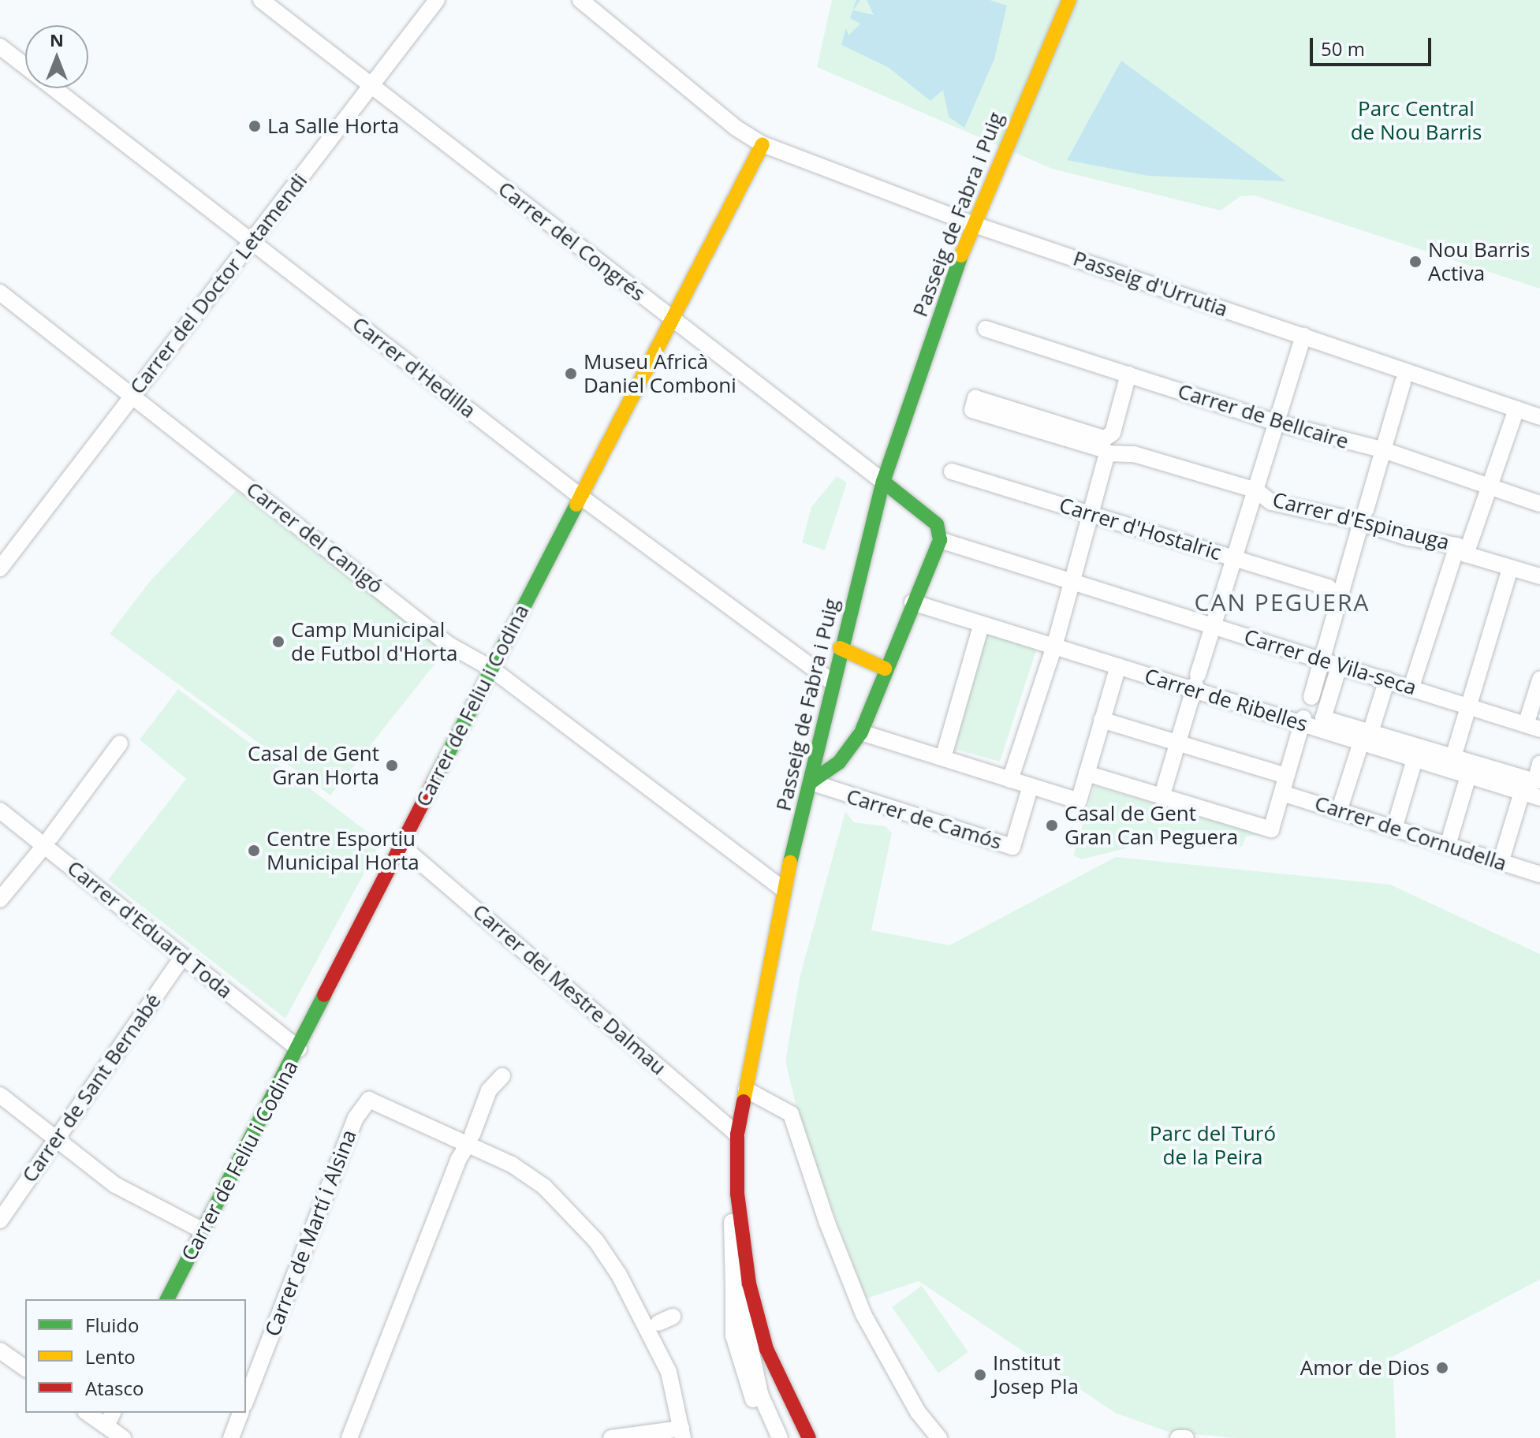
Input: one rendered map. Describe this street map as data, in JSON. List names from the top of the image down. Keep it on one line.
{"streets":{"street":["Passeig de Fabra i Puig","Carrer del Congrés","Carrer del Doctor Letamendi","Passeig d'Urrutia","Carrer d'Hedilla","Carrer de Bellcaire","Carrer d'Espinauga","Carrer d'Hostalric","Carrer del Canigó","Carrer de Vila-seca","Carrer de Ribelles","Carrer de Feliu i Codina","Carrer de Camós","Carrer de Cornudella","Carrer d'Eduard Toda","Carrer del Mestre Dalmau","Carrer de Sant Bernabé","Carrer de Martí i Alsina"]},"crossings":[["Passeig de Fabra i Puig","Carrer del Congrés"],["Passeig de Fabra i Puig","Passeig d'Urrutia"],["Passeig de Fabra i Puig","Carrer d'Hedilla"],["Passeig de Fabra i Puig","Carrer del Canigó"],["Passeig de Fabra i Puig","Carrer de Camós"],["Passeig de Fabra i Puig","Carrer del Mestre Dalmau"],["Carrer del Congrés","Carrer del Doctor Letamendi"],["Carrer del Congrés","Carrer de Feliu i Codina"],["Carrer del Doctor Letamendi","Carrer d'Hedilla"],["Carrer del Doctor Letamendi","Carrer del Canigó"],["Passeig d'Urrutia","Carrer de Feliu i Codina"],["Carrer d'Hedilla","Carrer de Feliu i Codina"],["Carrer del Canigó","Carrer de Feliu i Codina"],["Carrer de Feliu i Codina","Carrer d'Eduard Toda"],["Carrer de Feliu i Codina","Carrer del Mestre Dalmau"],["Carrer d'Eduard Toda","Carrer de Sant Bernabé"]],"districts":["CAN PEGUERA"],"parks":["Parc Central de Nou Barris","Parc del Turó de la Peira"],"places":["La Salle Horta","Nou Barris Activa","Museu Africà Daniel Comboni","Camp Municipal de Futbol d'Horta","Casal de Gent Gran Horta","Casal de Gent Gran Can Peguera","Centre Esportiu Municipal Horta","Amor de Dios","Institut Josep Pla"],"legend":["Fluido","Lento","Atasco"],"scale_bar":"50 m","north":"top"}
